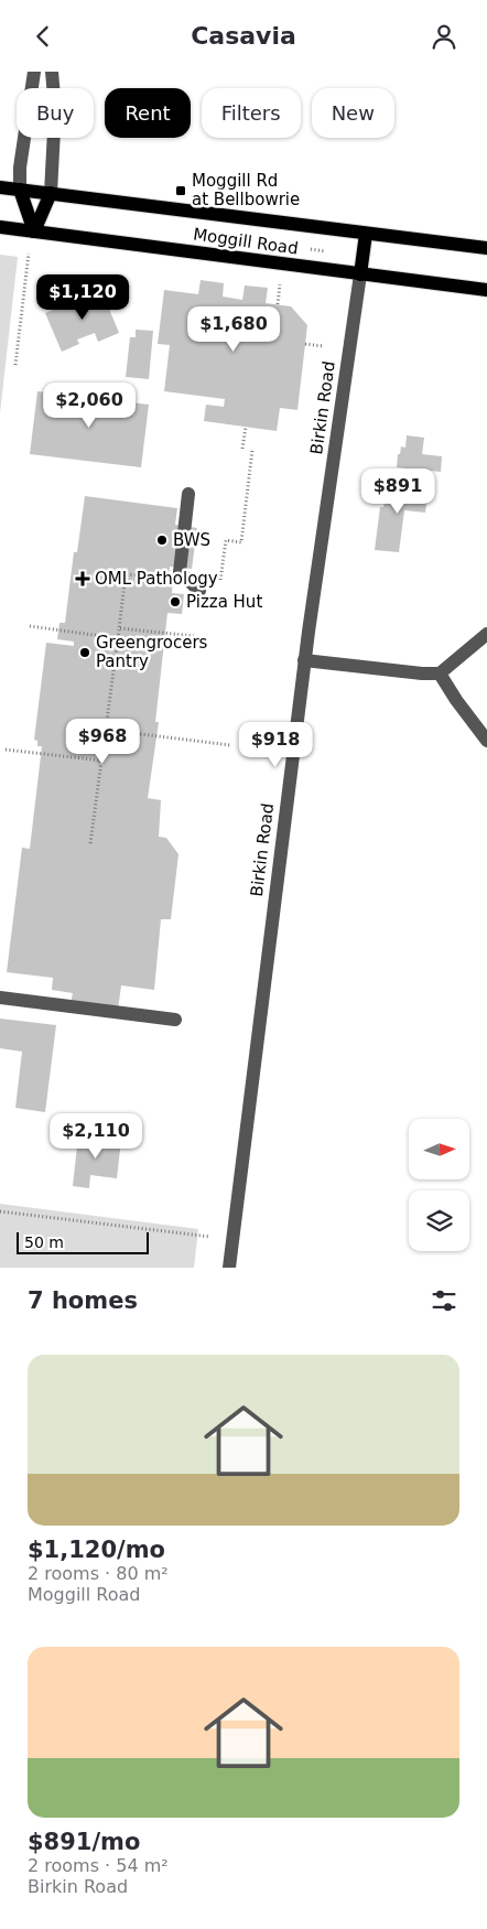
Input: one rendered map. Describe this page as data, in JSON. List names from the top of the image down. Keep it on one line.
{"streets":{"main road":["Moggill Road"],"street":["Birkin Road"]},"crossings":[["Moggill Road","Birkin Road"]],"places":{"transit":["Moggill Rd at Bellbowrie"],"other":["BWS","Pizza Hut","Greengrocers Pantry"],"health":["OML Pathology"]},"scale_bar":"50 m","north":"right","page":{"header":"Casavia","chip":["Buy","Rent","Filters","New"],"price":["$1,120","$1,680","$2,060","$891","$968","$918","$2,110"],"scale":"50 m","heading":"7 homes","list":[{"name":"$1,120/mo","note":"2 rooms · 80 m² · Moggill Road"},{"name":"$891/mo","note":"2 rooms · 54 m² · Birkin Road"}]}}
